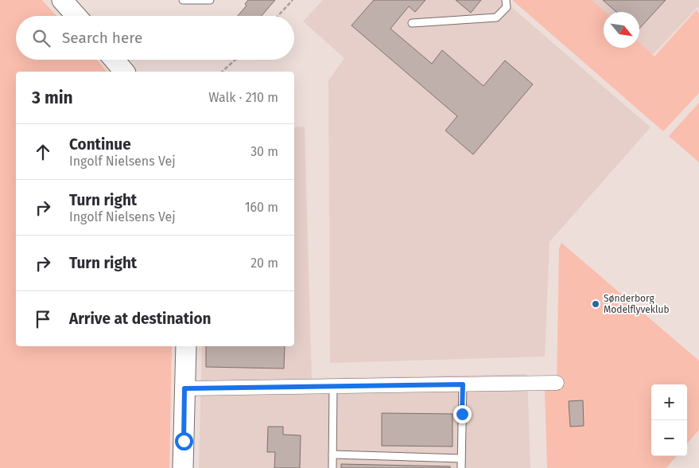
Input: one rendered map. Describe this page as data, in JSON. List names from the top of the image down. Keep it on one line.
{"places":["Sønderborg Modelflyveklub"],"north":"bottom right","page":{"search":"Search here","heading":["3 min","Walk · 210 m"],"list":[["Continue","Ingolf Nielsens Vej","30 m"],["Turn right","Ingolf Nielsens Vej","160 m"],["Turn right","20 m"],"Arrive at destination"],"map_buttons":["+","−"]}}
